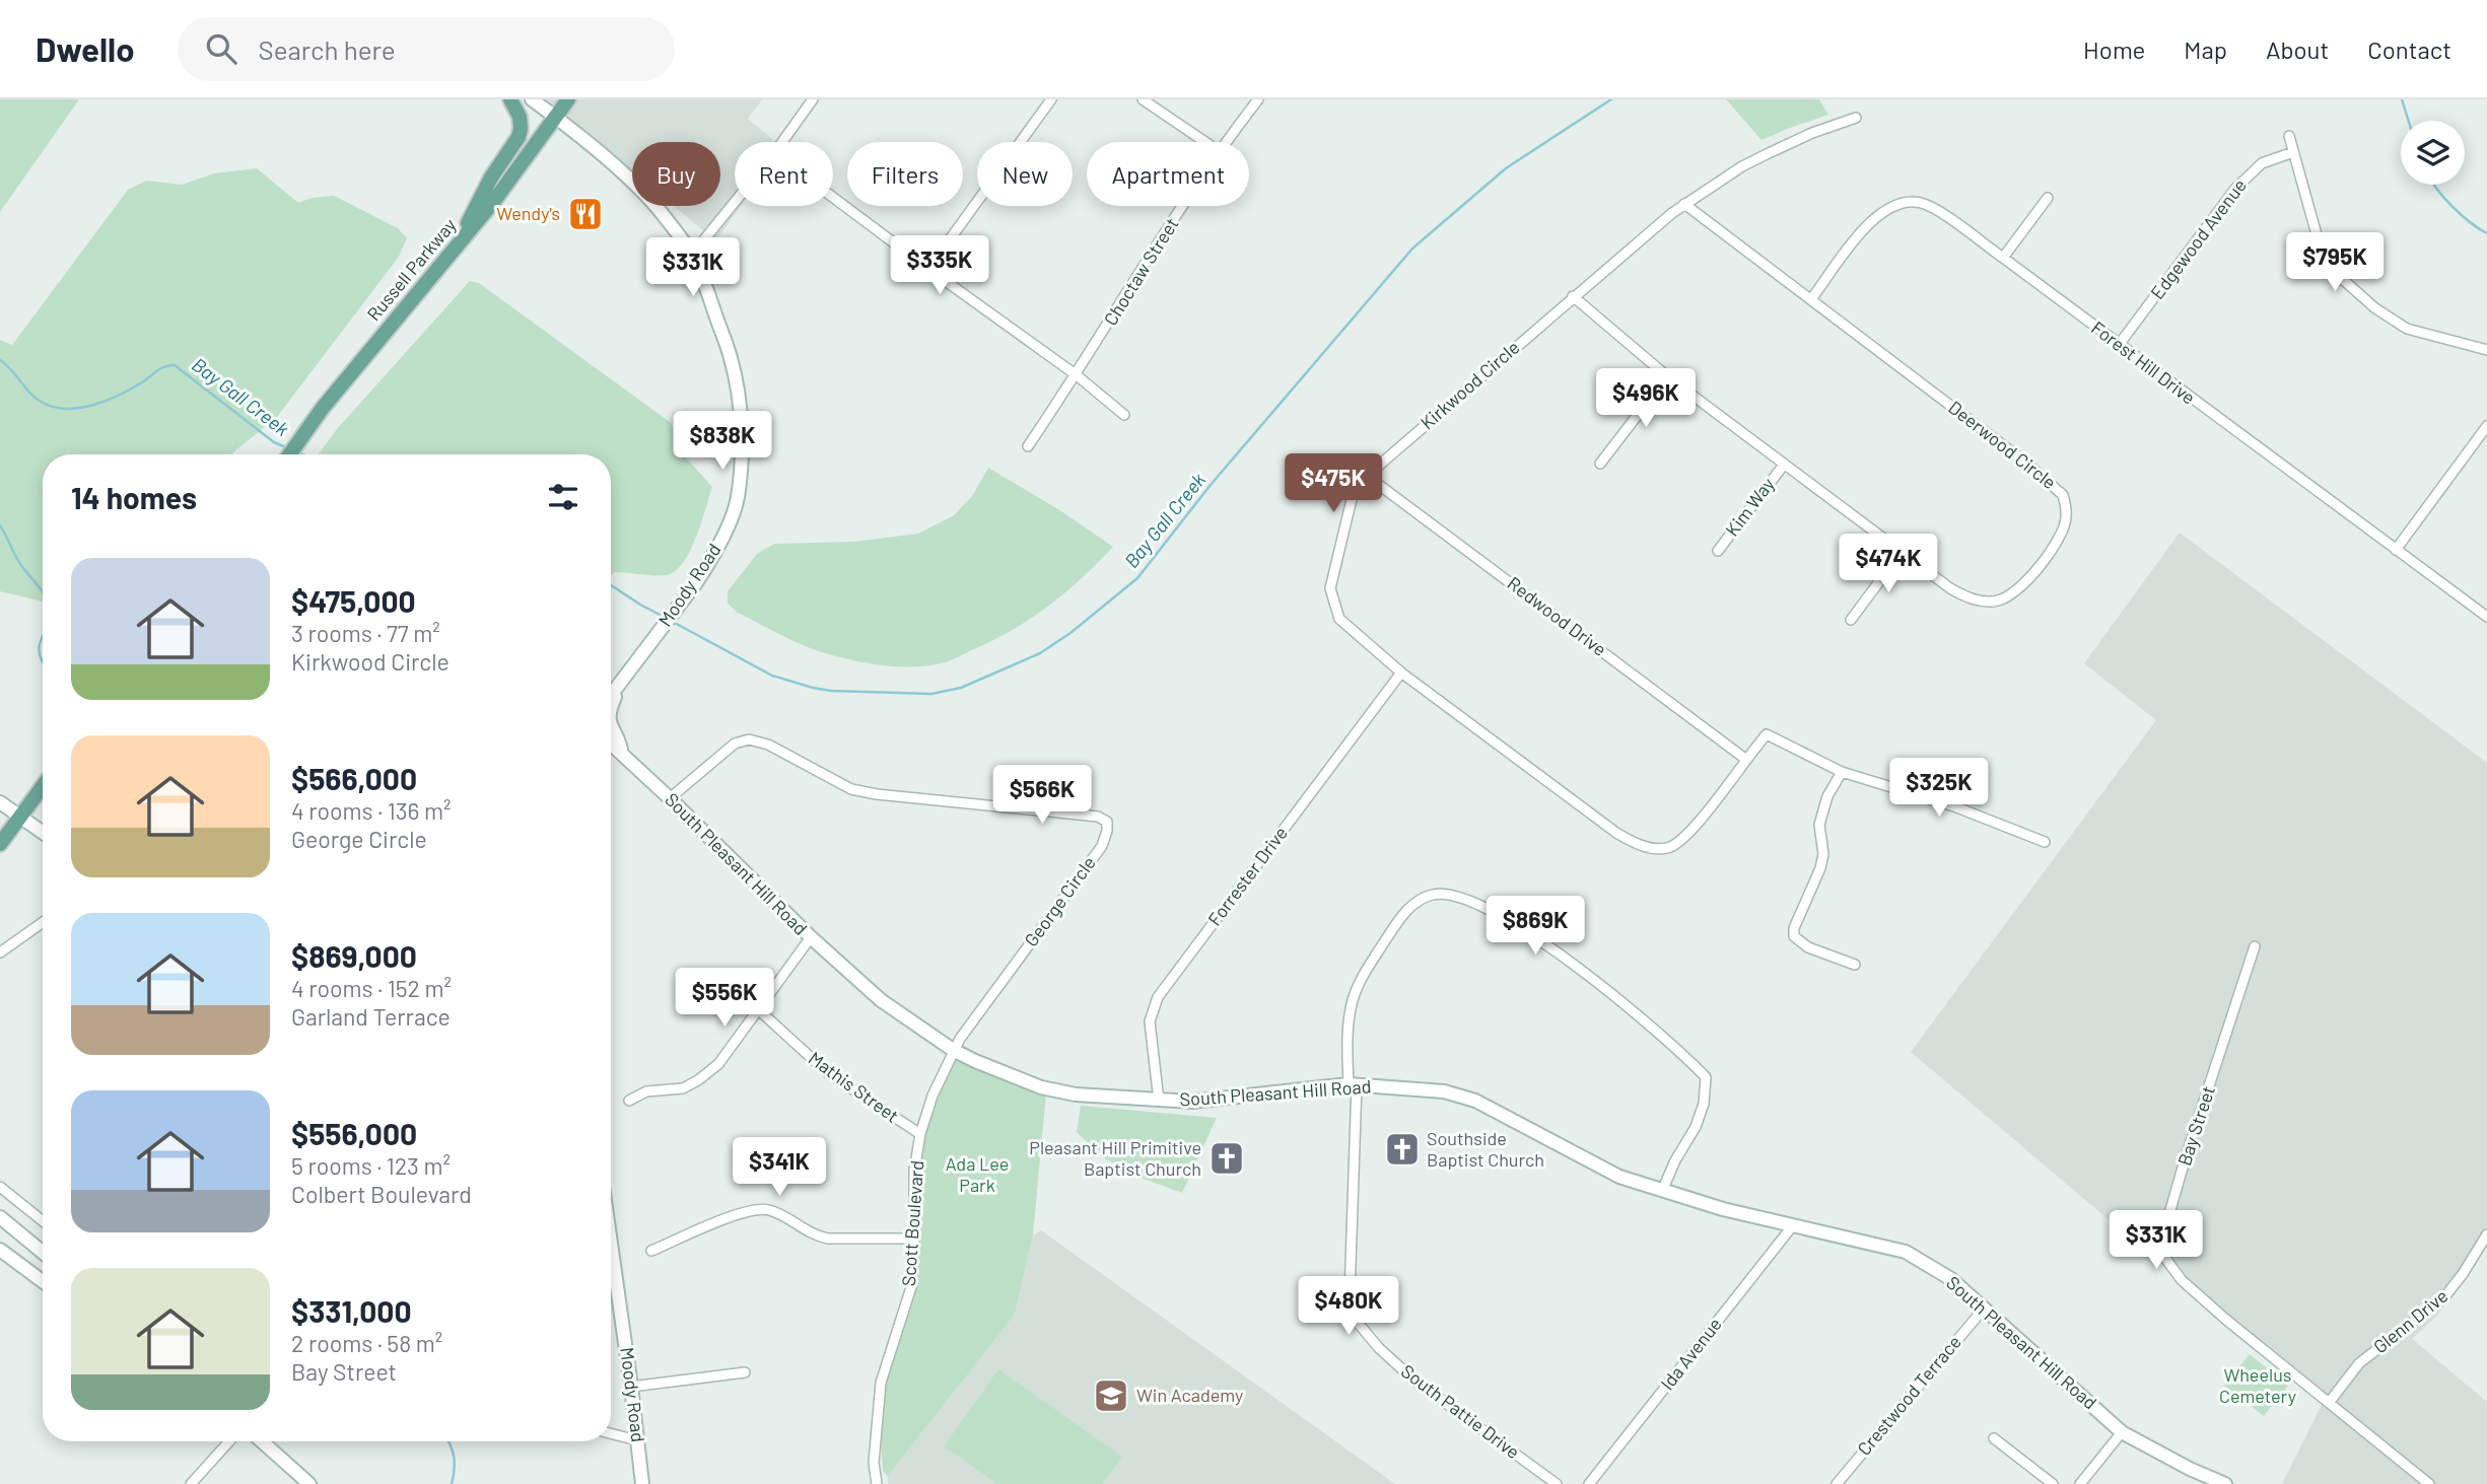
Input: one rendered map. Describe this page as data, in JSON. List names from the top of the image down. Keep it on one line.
{"streets":{"main road":["Russell Parkway"],"street":["Edgewood Avenue","Choctaw Street","Forest Hill Drive","Kirkwood Circle","Deerwood Circle","Kim Way","Moody Road","Redwood Drive","South Pleasant Hill Road","Forrester Drive","George Circle","Mathis Street","Bay Street","Scott Boulevard","Glenn Drive","Ida Avenue","Crestwood Terrace","South Pattie Drive"]},"crossings":[["Edgewood Avenue","Forest Hill Drive"],["Russell Parkway","Moody Road"],["Forest Hill Drive","Deerwood Circle"],["Kirkwood Circle","Deerwood Circle"],["Kirkwood Circle","Redwood Drive"],["Kirkwood Circle","Forrester Drive"],["Deerwood Circle","Kim Way"],["South Pleasant Hill Road","Forrester Drive"],["South Pleasant Hill Road","George Circle"],["South Pleasant Hill Road","Scott Boulevard"],["South Pleasant Hill Road","Ida Avenue"],["South Pleasant Hill Road","Crestwood Terrace"],["South Pleasant Hill Road","South Pattie Drive"],["George Circle","Scott Boulevard"],["Mathis Street","Scott Boulevard"],["Bay Street","Glenn Drive"]],"water":["Bay Gall Creek"],"parks":["Ada Lee Park","Wheelus Cemetery"],"places":{"restaurant":["Wendy's"],"church":["Southside Baptist Church","Pleasant Hill Primitive Baptist Church"],"school or university":["Win Academy"]},"page":{"header":"Dwello","search":"Search here","nav":["Home","Map","About","Contact"],"chip":["Buy","Rent","Filters","New","Apartment"],"price":["$795K","$335K","$331K","$496K","$838K","$475K","$474K","$325K","$566K","$869K","$556K","$341K","$331K","$480K"],"heading":"14 homes","list":[{"name":"$475,000","note":"3 rooms · 77 m² · Kirkwood Circle"},{"name":"$566,000","note":"4 rooms · 136 m² · George Circle"},{"name":"$869,000","note":"4 rooms · 152 m² · Garland Terrace"},{"name":"$556,000","note":"5 rooms · 123 m² · Colbert Boulevard"},{"name":"$331,000","note":"2 rooms · 58 m² · Bay Street"}]}}
